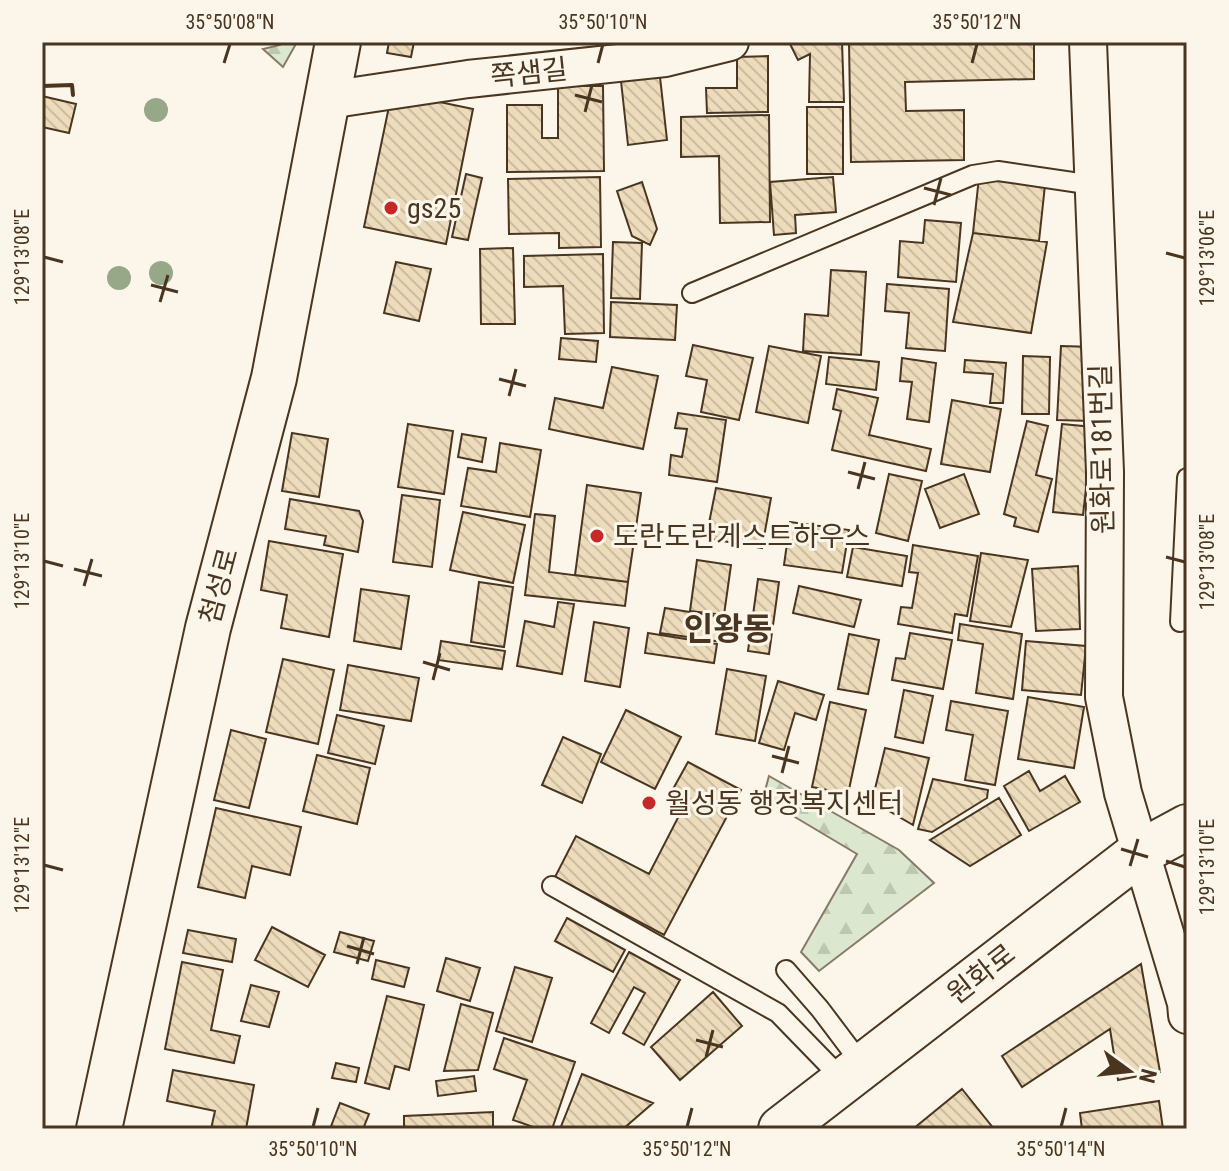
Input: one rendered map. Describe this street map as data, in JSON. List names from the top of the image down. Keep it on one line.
{"streets":{"street":["쪽샘길","원화로181번길","첨성로","원화로"]},"crossings":[["쪽샘길","첨성로"],["원화로181번길","원화로"]],"districts":["인왕동"],"places":["gs25","도란도란게스트하우스","월성동 행정복지센터"],"north":"right","coordinates":["35°50'08\"N","35°50'10\"N","35°50'12\"N","129°13'08\"E","129°13'06\"E","129°13'10\"E","129°13'12\"E","35°50'14\"N"]}
